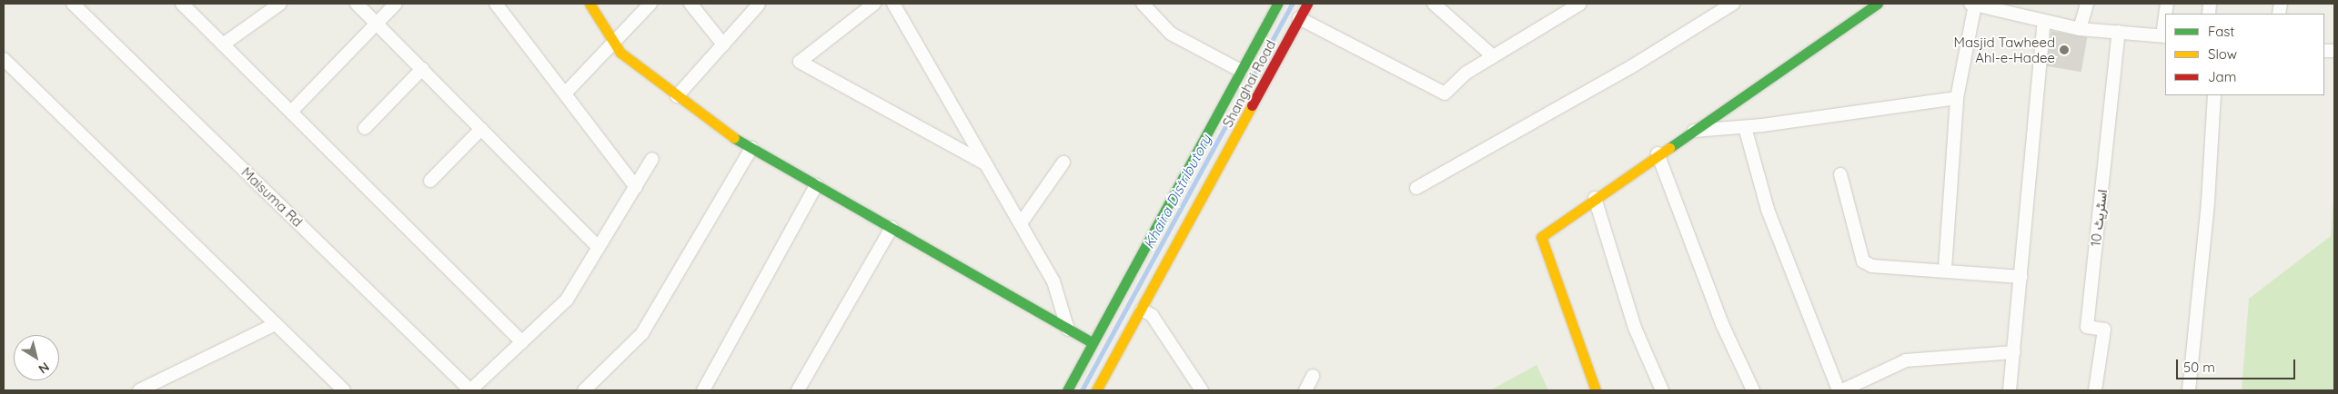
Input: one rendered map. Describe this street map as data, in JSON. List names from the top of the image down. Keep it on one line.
{"streets":{"street":["Shanghai Road","Maisuma Rd","اسٹریٹ 10"]},"water":["Khaira Distributory"],"places":["Masjid Tawheed Ahl-e-Hadee"],"legend":["Fast","Slow","Jam"],"scale_bar":"50 m","north":"bottom right"}
